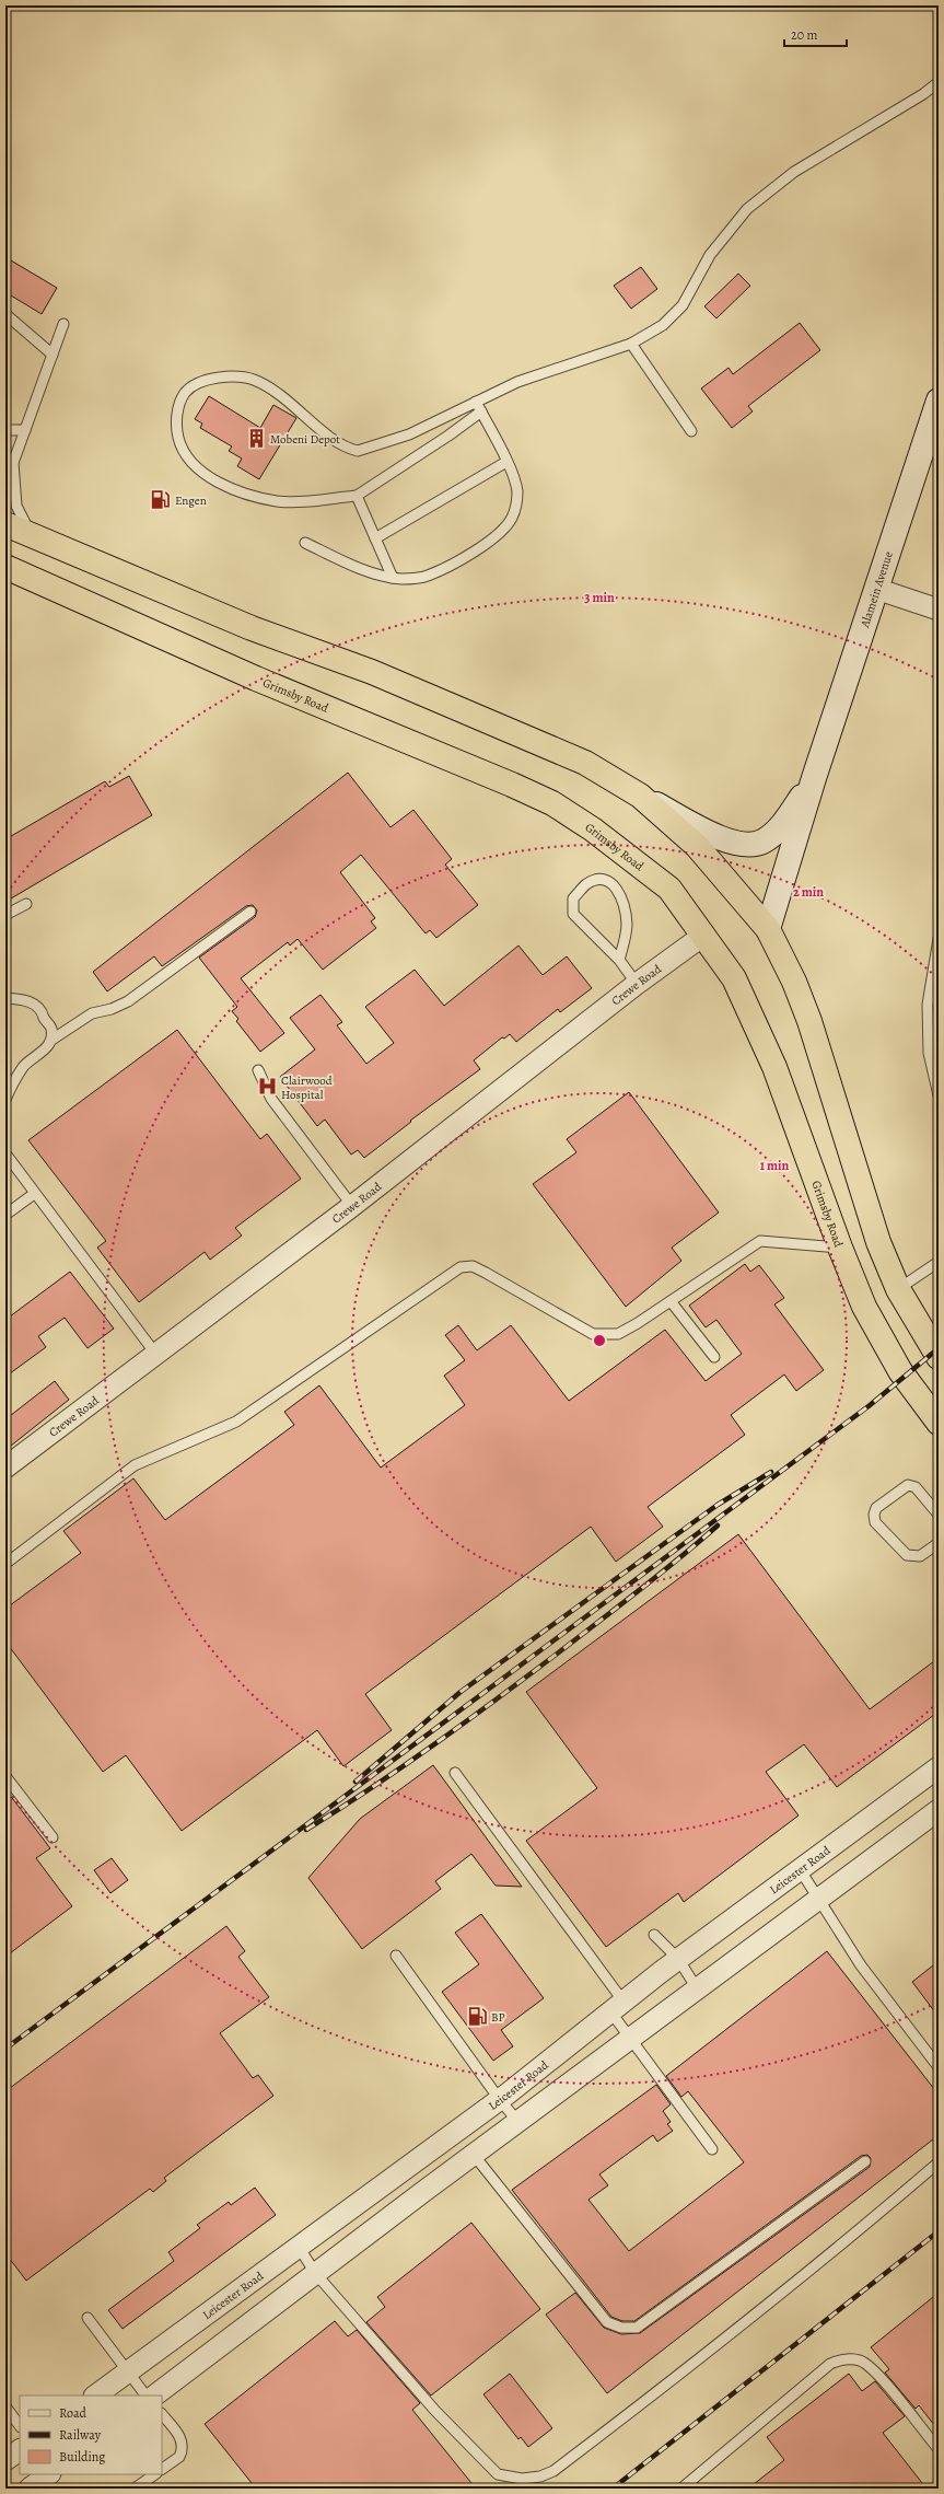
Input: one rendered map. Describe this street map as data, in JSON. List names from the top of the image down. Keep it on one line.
{"streets":{"highway":["Grimsby Road"],"street":["Alamein Avenue","Crewe Road","Leicester Road"]},"crossings":[["Grimsby Road","Crewe Road"]],"places":{"building":["Mobeni Depot"],"fuel station":["Engen","BP"],"hospital":["Clairwood Hospital"]},"legend":["Road","Railway","Building"],"scale_bar":"20 m","rings":["3 min","2 min","1 min"]}
